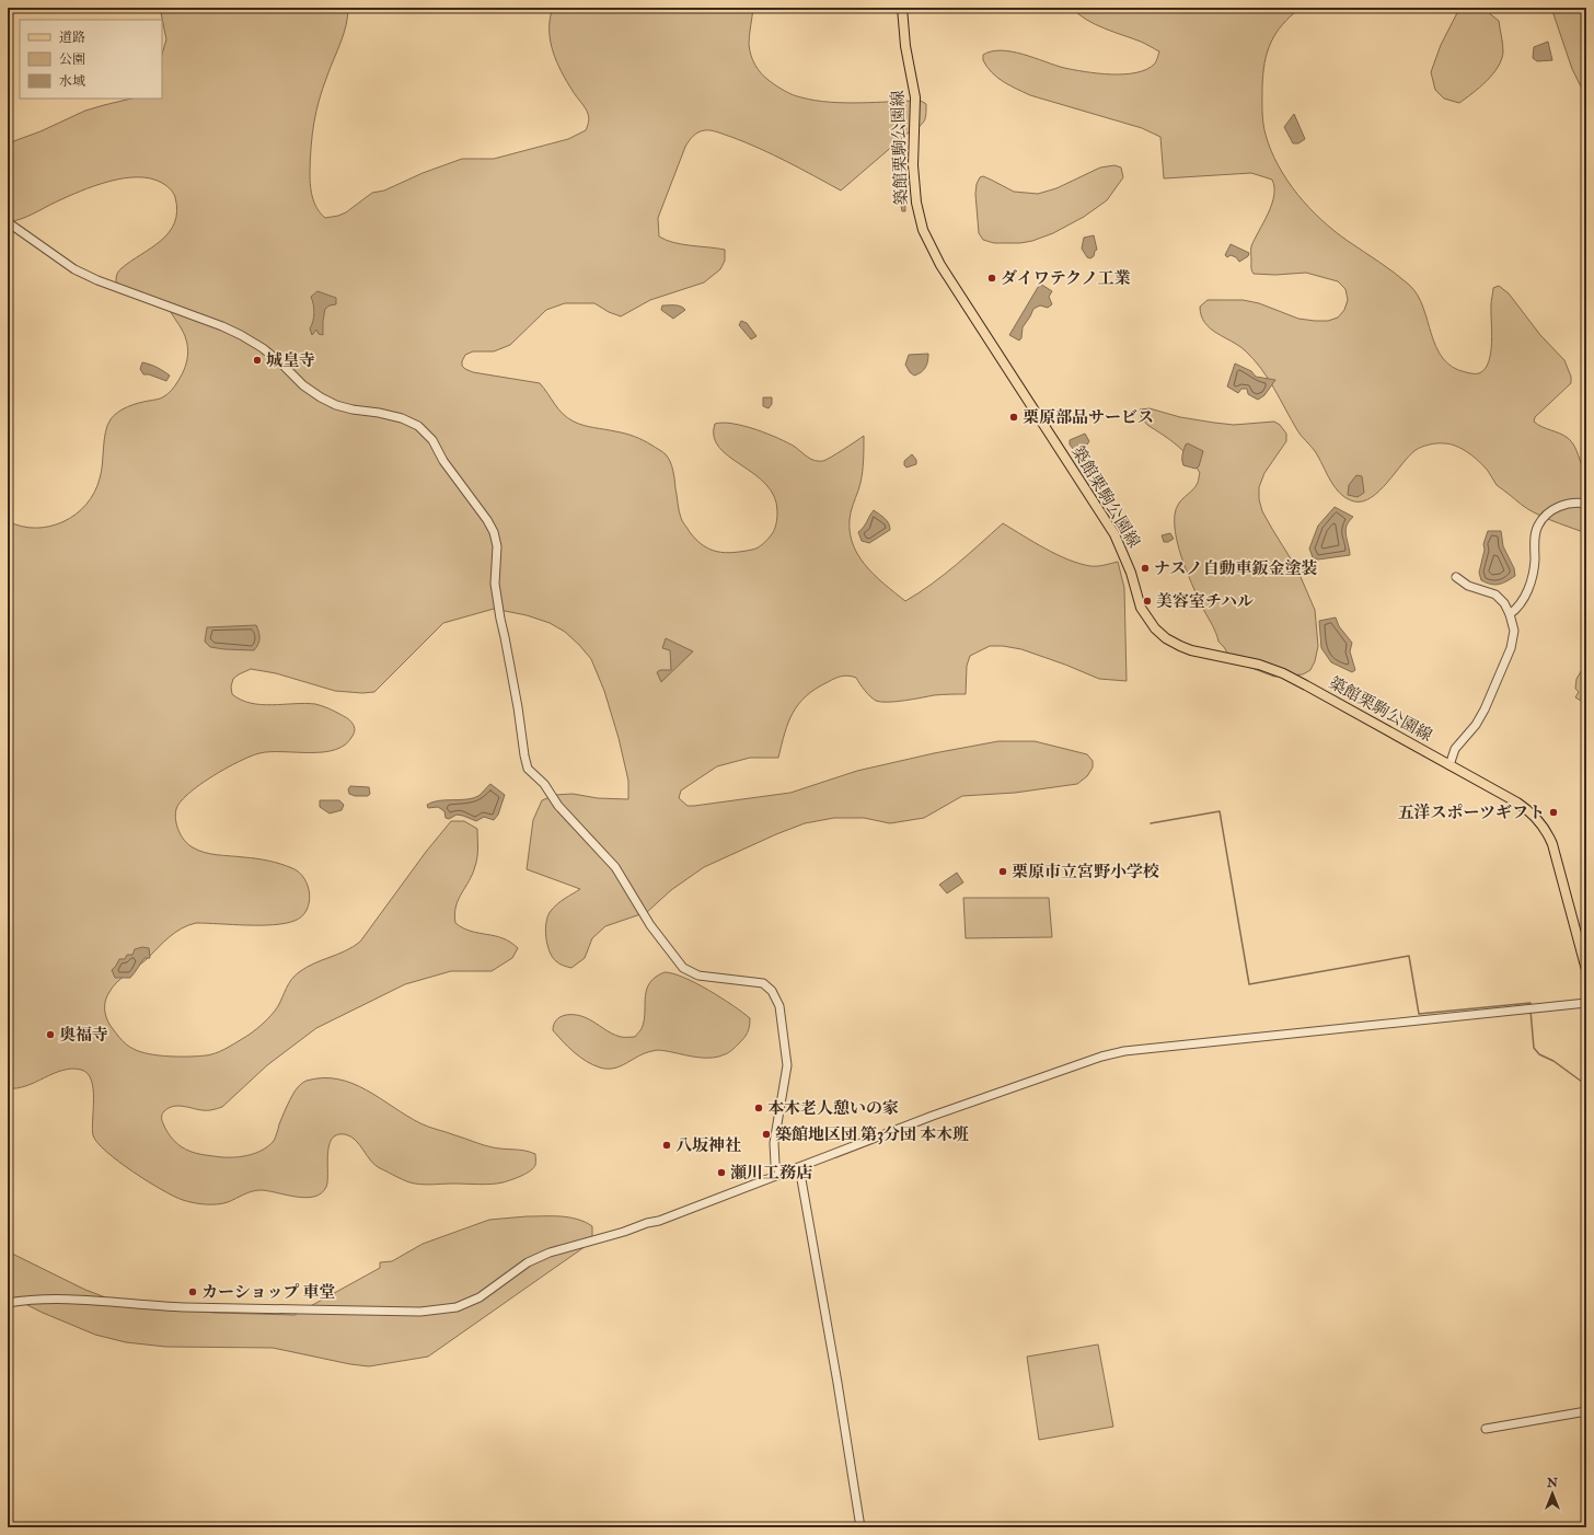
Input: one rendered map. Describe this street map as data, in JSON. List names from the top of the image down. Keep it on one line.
{"streets":{"main road":["築館栗駒公園線"]},"places":["ダイワテクノ工業","城皇寺","栗原部品サービス","ナスノ自動車鈑金塗装","美容室チハル","五洋スポーツギフト","栗原市立宮野小学校","奥福寺","本木老人憩いの家","築館地区団 第3分団 本木班","八坂神社","瀬川工務店","カーショップ 車堂"],"legend":["道路","公園","水域"],"north":"top"}
